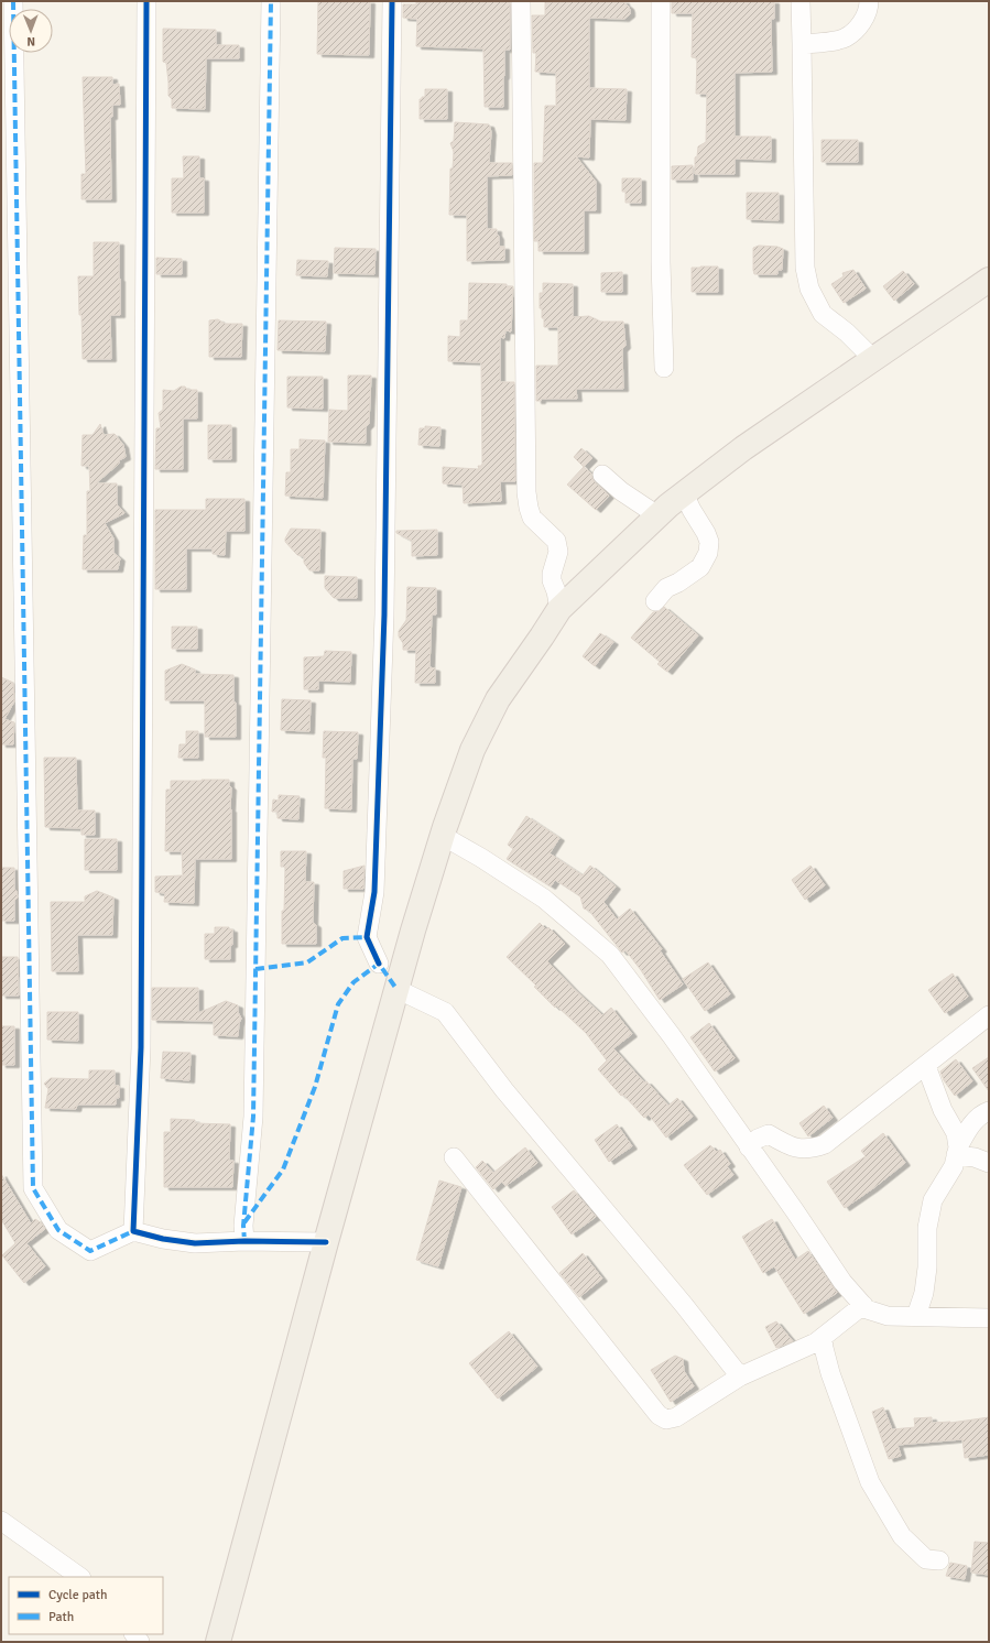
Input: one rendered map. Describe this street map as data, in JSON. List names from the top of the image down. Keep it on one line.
{"legend":["Cycle path","Path"],"north":"bottom"}
